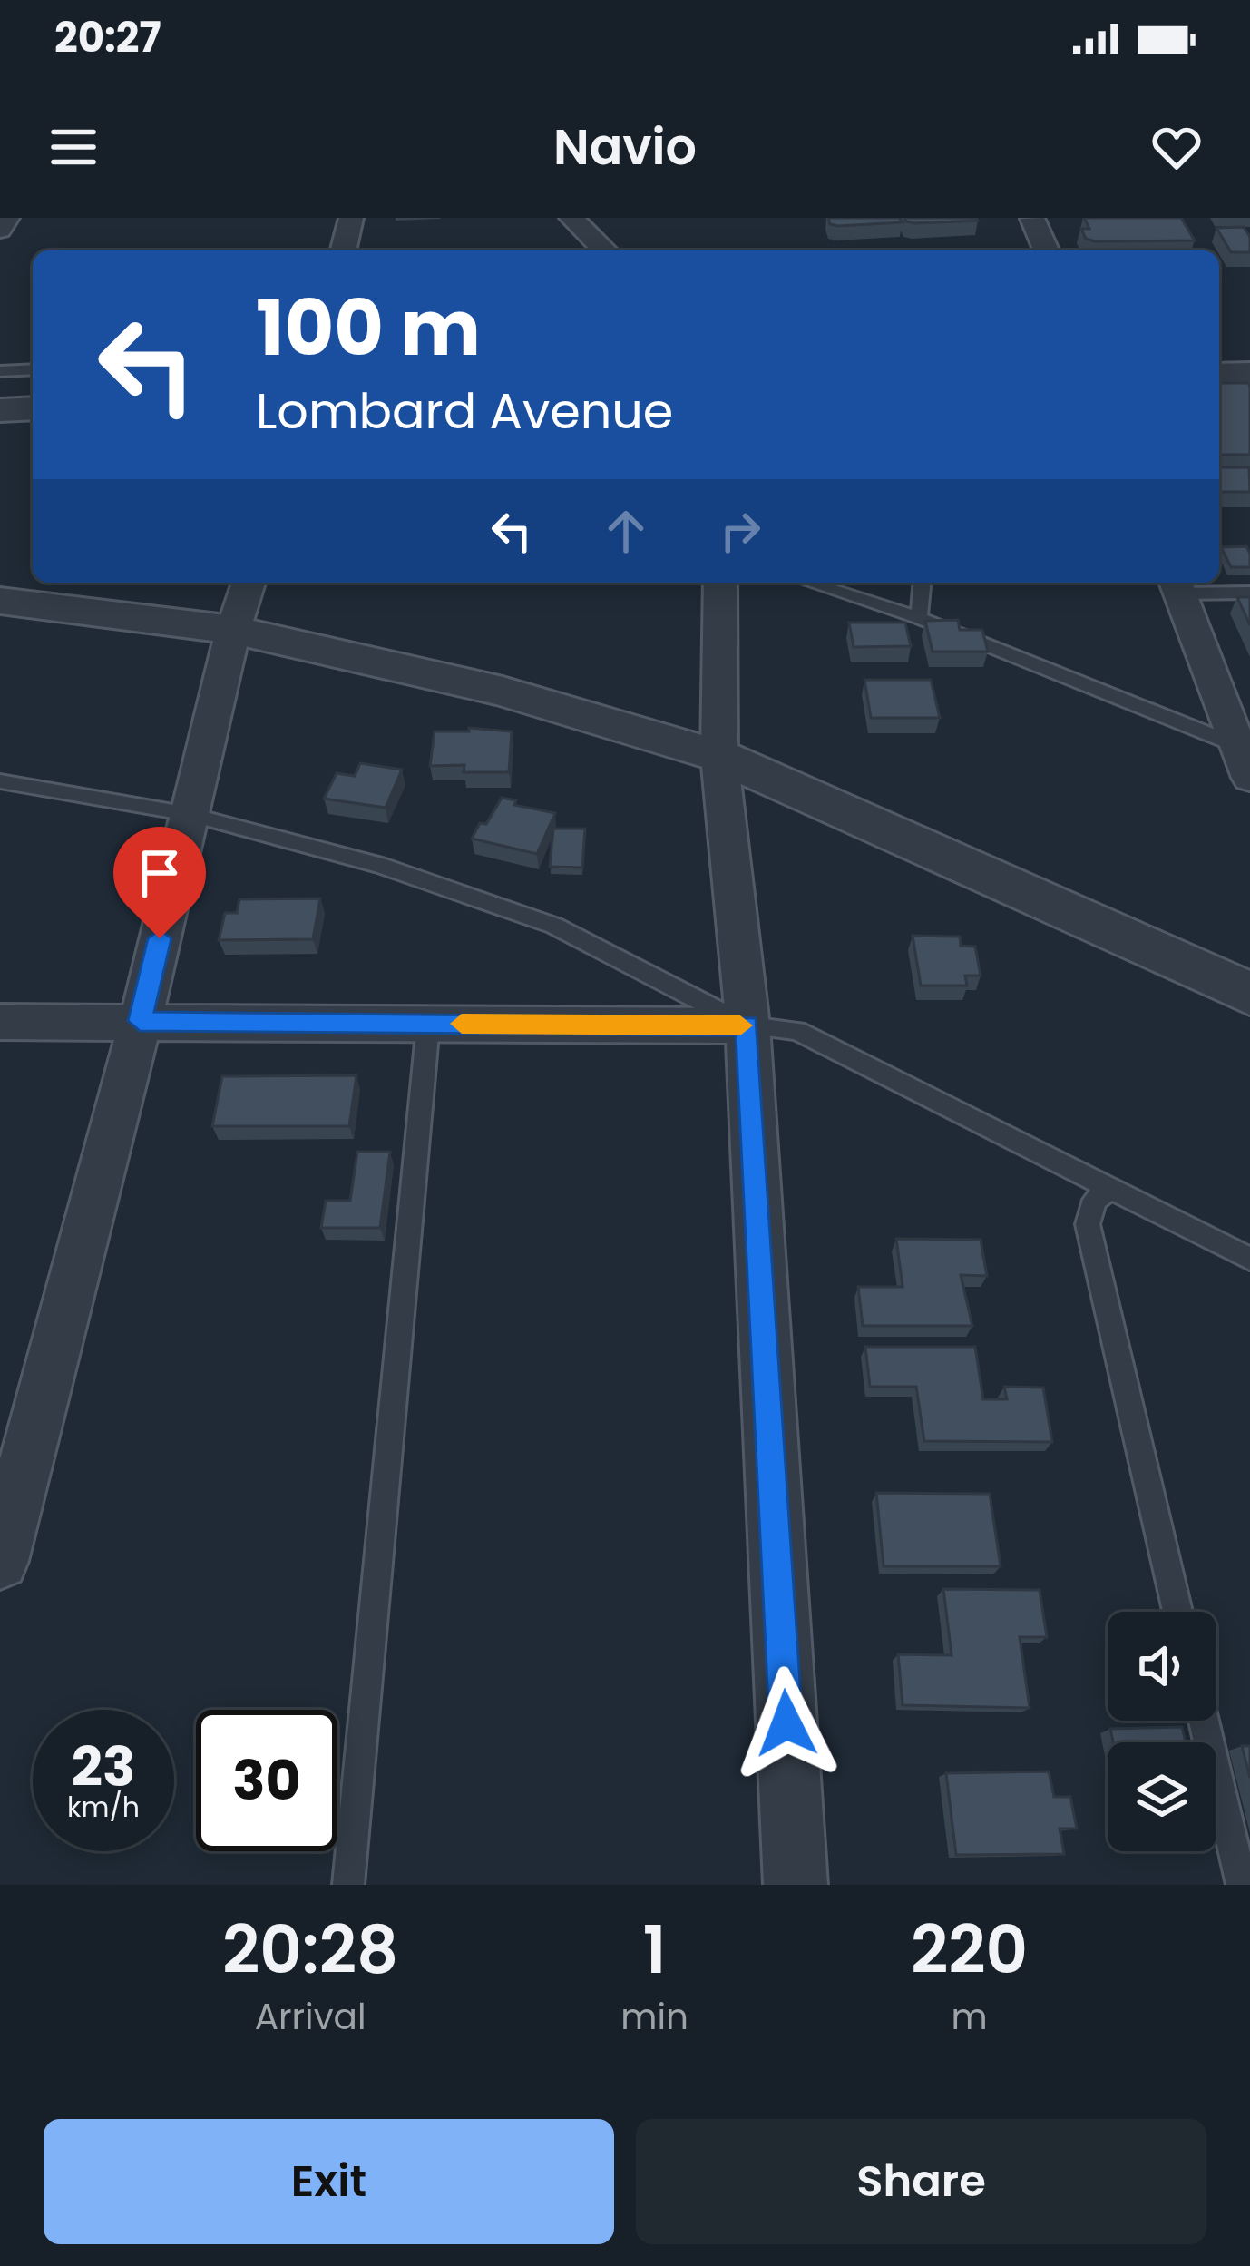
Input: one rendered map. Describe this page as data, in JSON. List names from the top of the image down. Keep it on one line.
{"page":{"status":"20:27","header":"Navio","turn":["100 m","Lombard Avenue"],"speed":"23 km/h","limit":"30","eta":["20:28","Arrival","1","min","220","m"],"buttons":["Exit","Share"]}}
